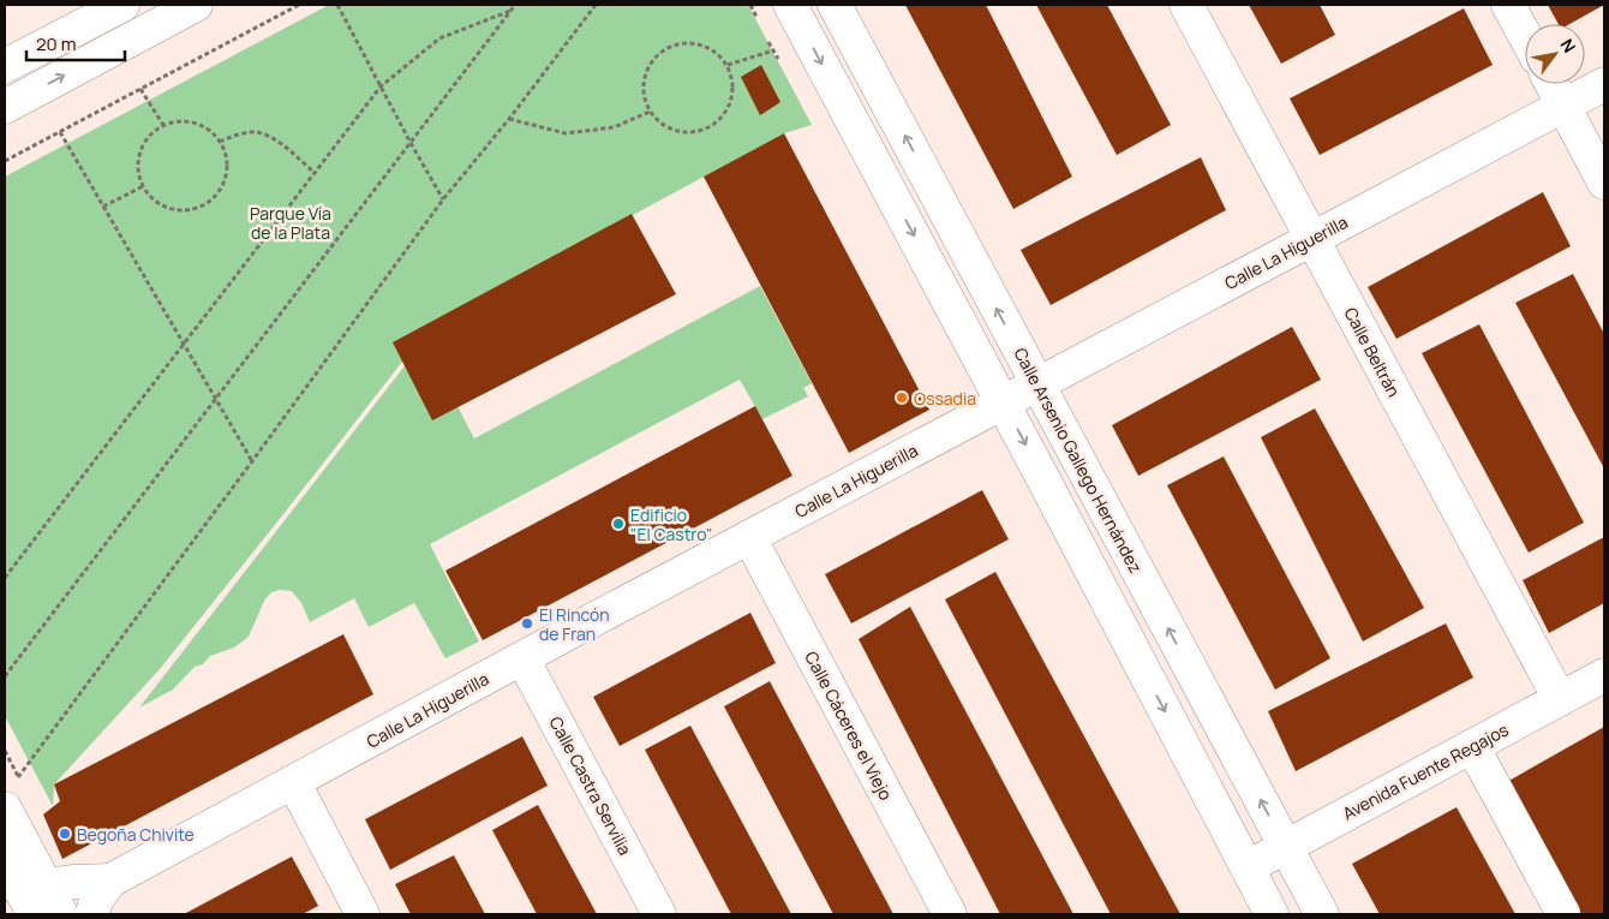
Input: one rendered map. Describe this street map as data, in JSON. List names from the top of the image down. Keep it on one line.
{"streets":{"street":["Calle La Higuerilla","Calle Beltrán","Calle Arsenio Gallego Hernández","Calle Cáceres el Viejo","Avenida Fuente Regajos","Calle Castra Servilia"]},"crossings":[["Calle La Higuerilla","Calle Beltrán"],["Calle La Higuerilla","Calle Arsenio Gallego Hernández"],["Calle La Higuerilla","Calle Cáceres el Viejo"],["Calle La Higuerilla","Calle Castra Servilia"],["Calle Beltrán","Avenida Fuente Regajos"],["Calle Arsenio Gallego Hernández","Avenida Fuente Regajos"]],"parks":["Parque Vía de la Plata"],"places":["Ossadia","Edificio \"El Castro\"","El Rincón de Fran","Begoña Chivite"],"scale_bar":"20 m","north":"top right"}
